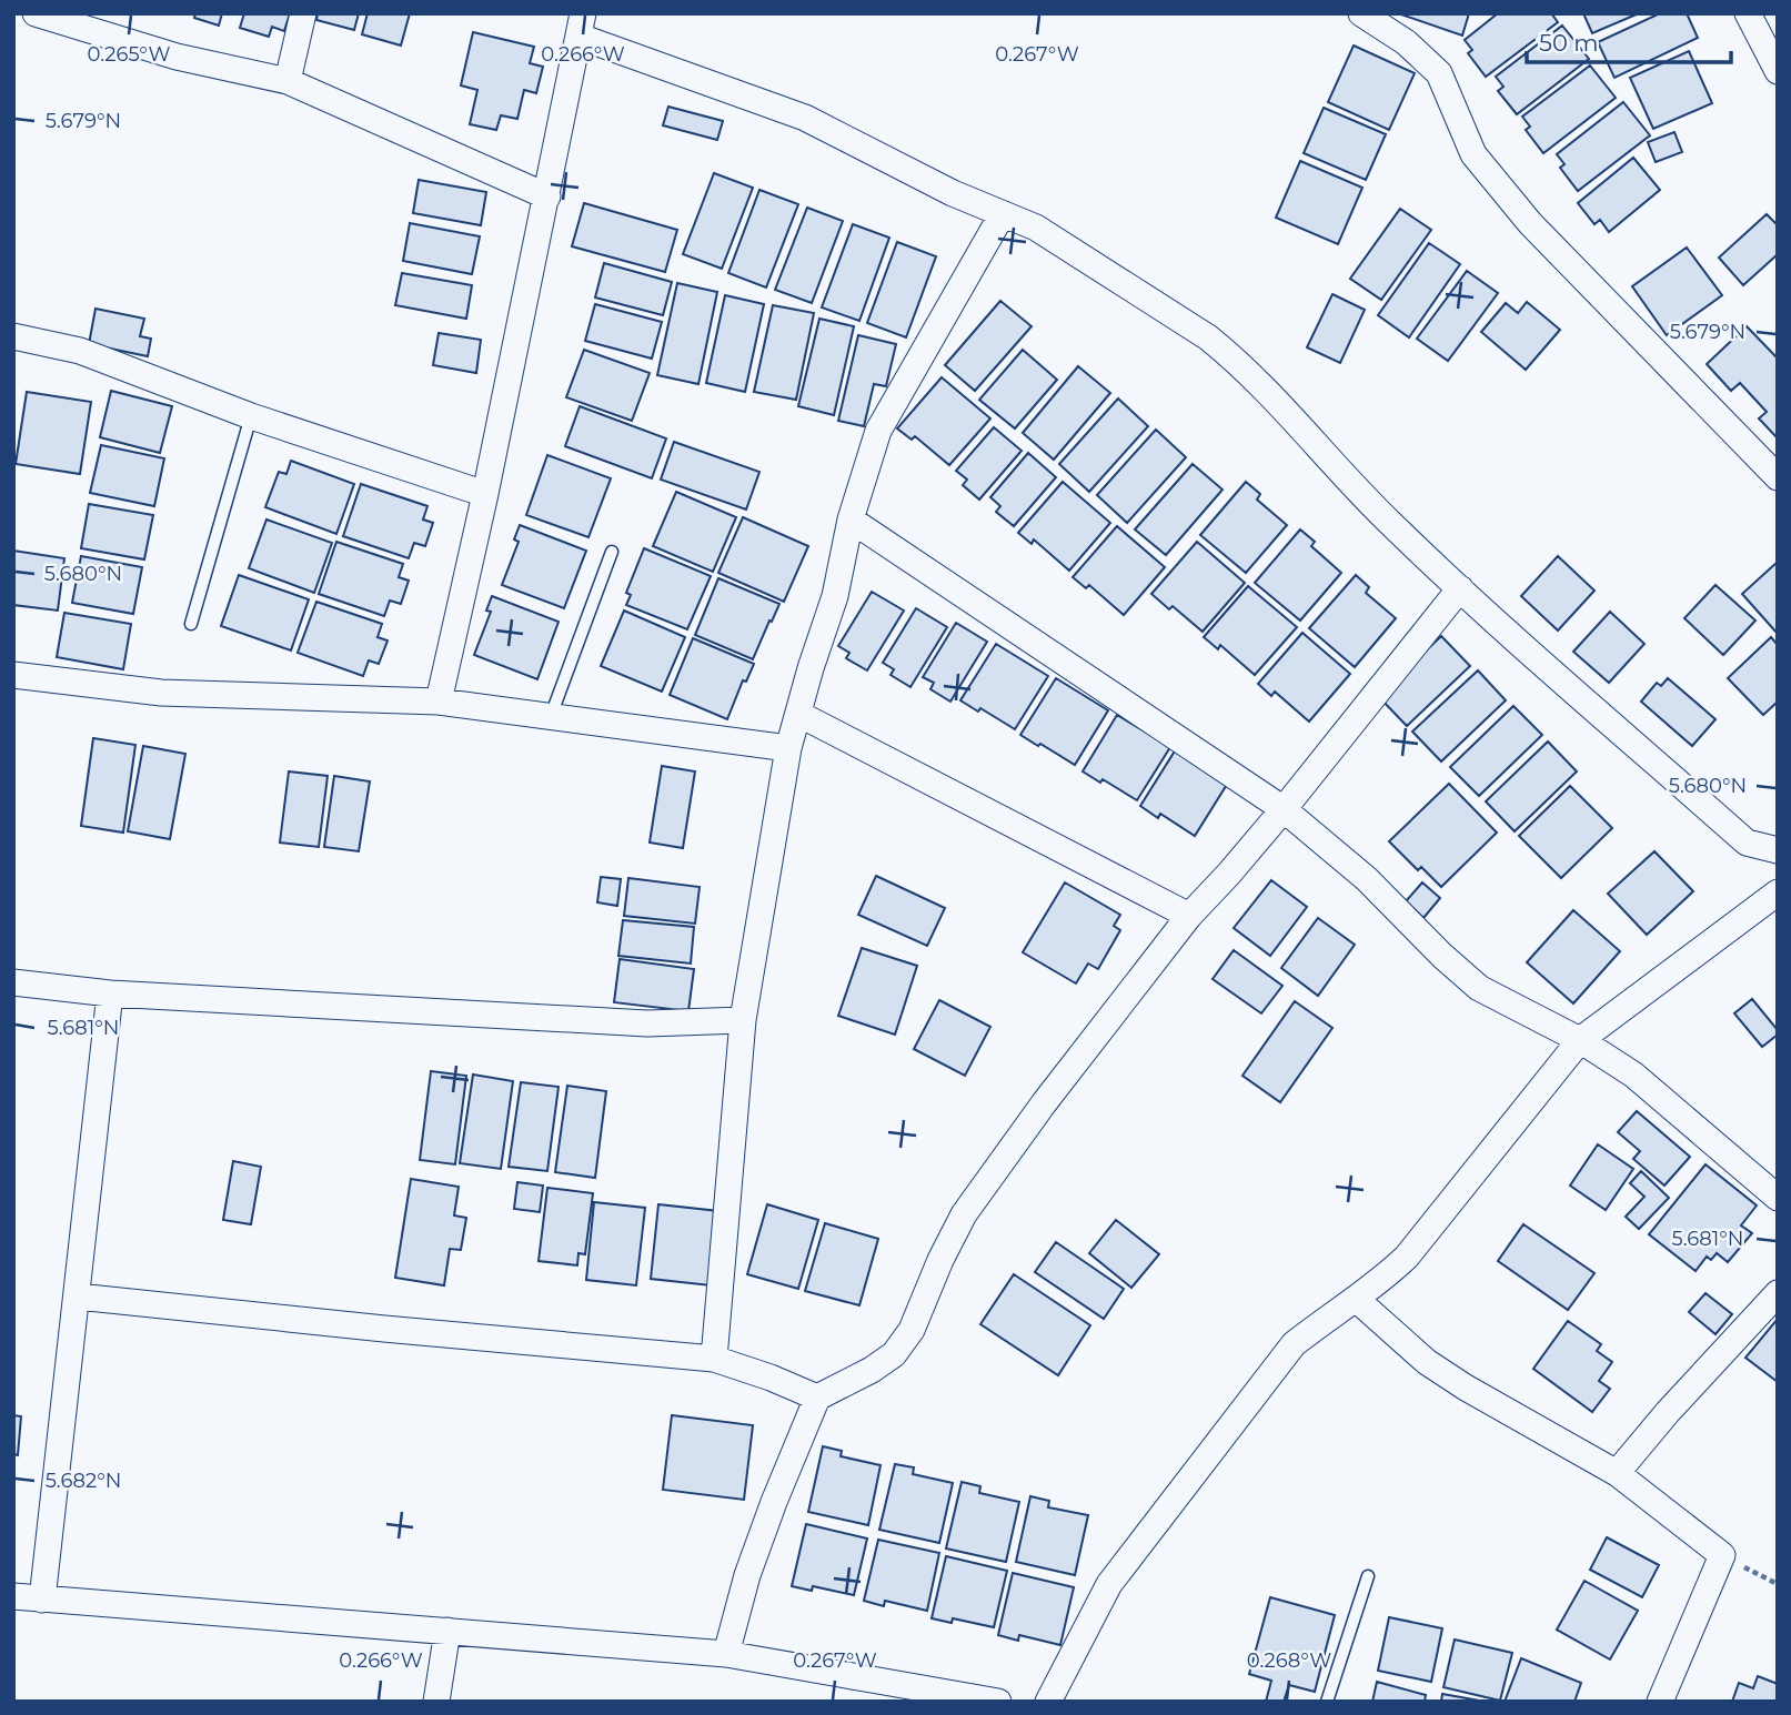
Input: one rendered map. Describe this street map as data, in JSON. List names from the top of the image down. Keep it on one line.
{"scale_bar":"50 m","coordinates":["0.265°W","0.266°W","0.267°W","5.679°N","5.680°N","5.681°N","5.682°N","0.268°W"]}
